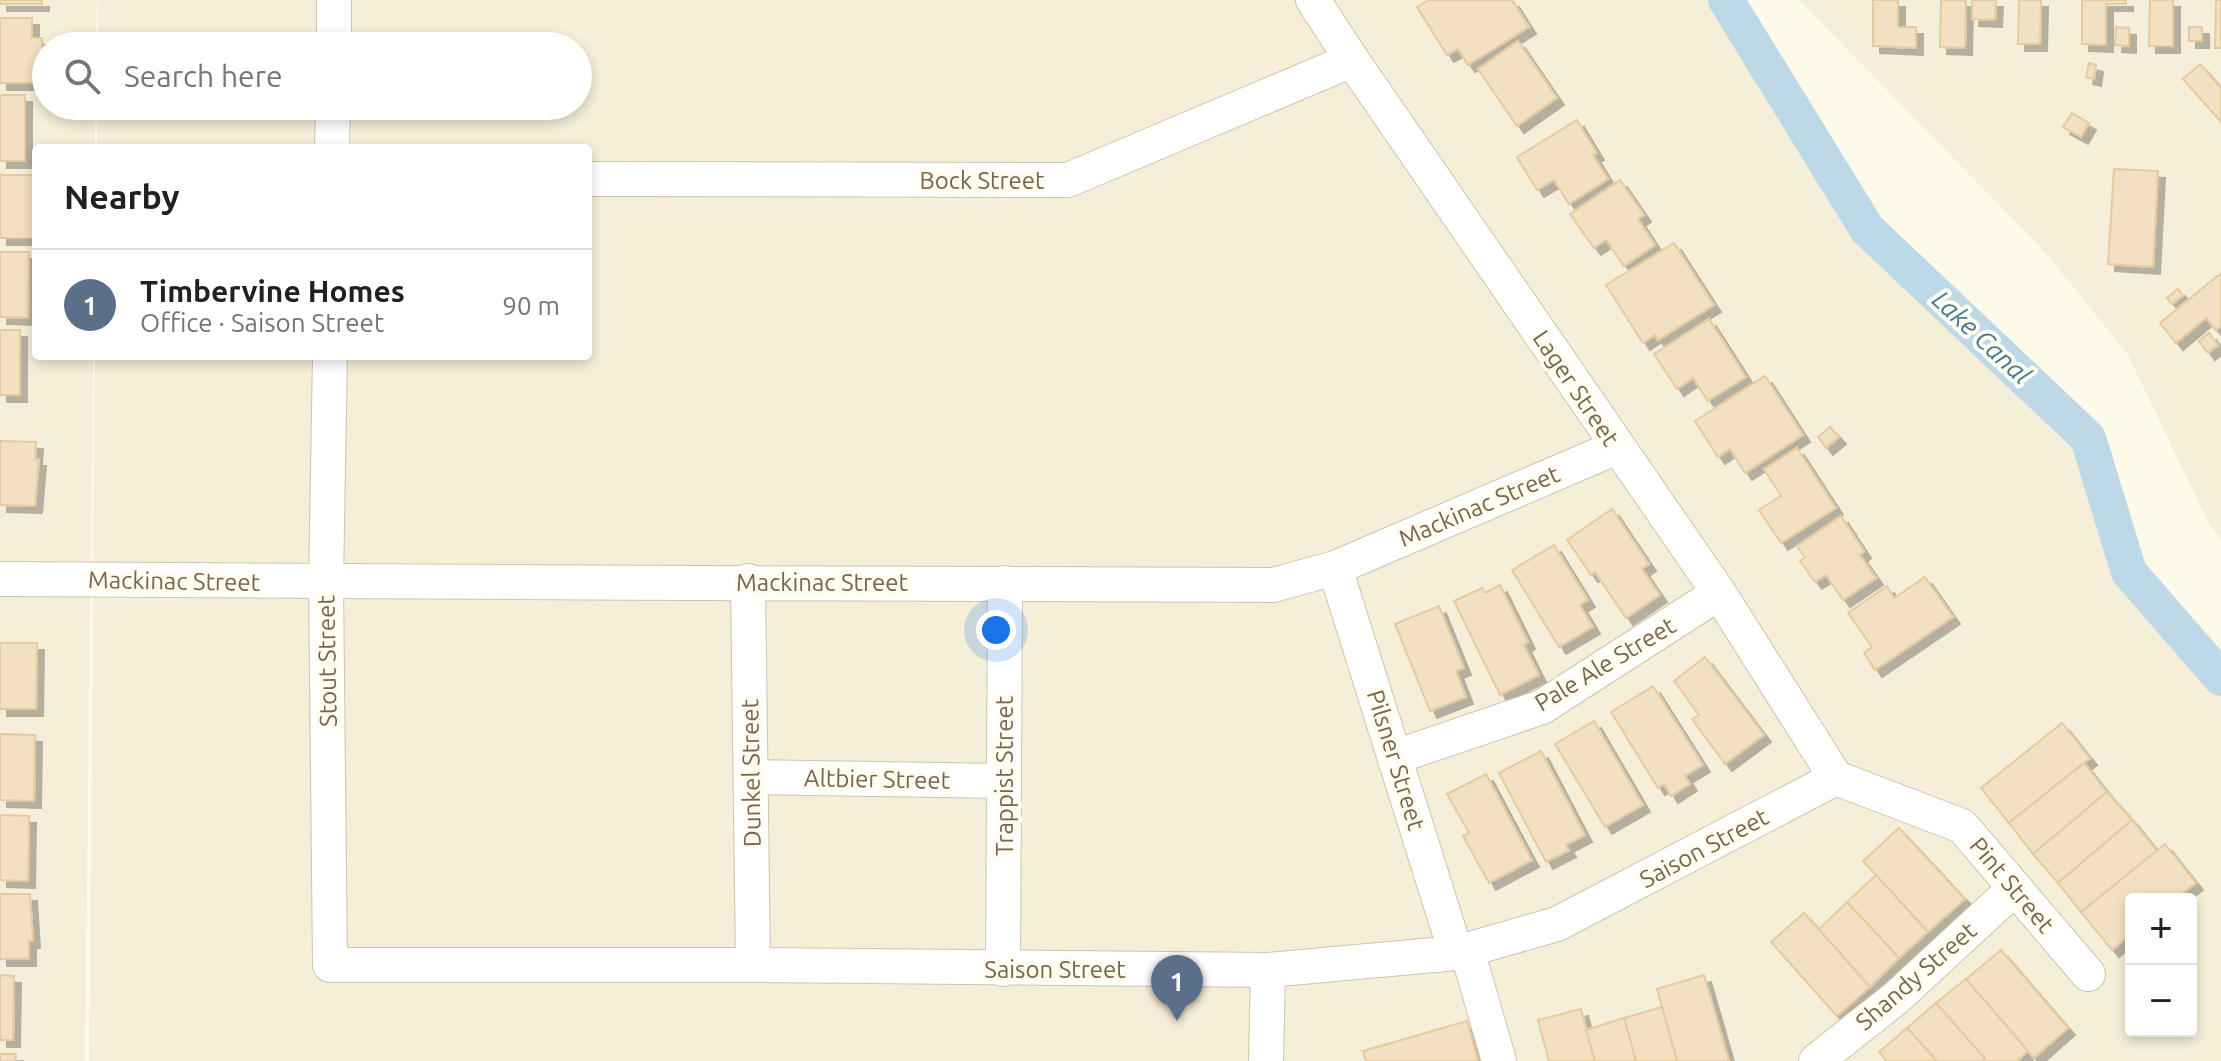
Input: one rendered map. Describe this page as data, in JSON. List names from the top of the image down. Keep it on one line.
{"streets":{"street":["Bock Street","Lager Street","Mackinac Street","Stout Street","Pale Ale Street","Pilsner Street","Dunkel Street","Trappist Street","Altbier Street","Saison Street","Pint Street","Shandy Street"]},"crossings":[["Bock Street","Lager Street"],["Lager Street","Mackinac Street"],["Lager Street","Pale Ale Street"],["Lager Street","Saison Street"],["Lager Street","Pint Street"],["Mackinac Street","Stout Street"],["Mackinac Street","Pilsner Street"],["Mackinac Street","Dunkel Street"],["Mackinac Street","Trappist Street"],["Stout Street","Saison Street"],["Pale Ale Street","Pilsner Street"],["Pilsner Street","Saison Street"],["Dunkel Street","Altbier Street"],["Dunkel Street","Saison Street"],["Trappist Street","Altbier Street"],["Trappist Street","Saison Street"],["Saison Street","Pint Street"],["Pint Street","Shandy Street"]],"water":["Lake Canal"],"page":{"search":"Search here","heading":"Nearby","list":[{"mark":"1","name":"Timbervine Homes","note":"Office · Saison Street","value":"90 m"}],"map_buttons":["+","−"],"pins":"1"}}
